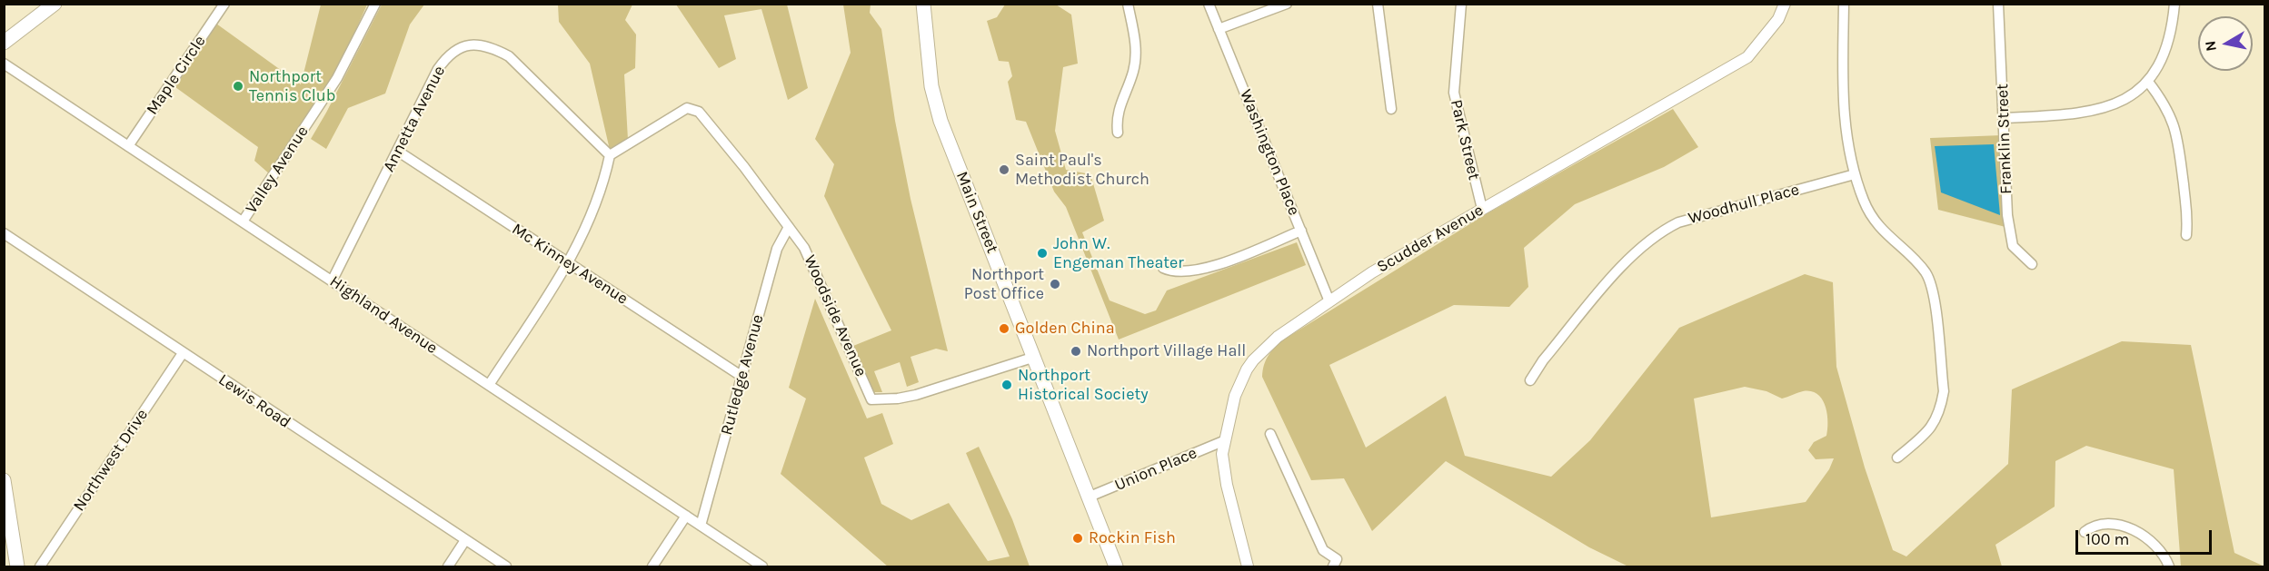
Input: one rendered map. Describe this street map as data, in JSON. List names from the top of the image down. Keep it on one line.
{"streets":{"main road":["Main Street"],"street":["Maple Circle","Annetta Avenue","Franklin Street","Park Street","Washington Place","Valley Avenue","Woodhull Place","Scudder Avenue","Mc Kinney Avenue","Highland Avenue","Woodside Avenue","Rutledge Avenue","Lewis Road","Northwest Drive","Union Place"]},"crossings":[["Maple Circle","Highland Avenue"],["Annetta Avenue","Mc Kinney Avenue"],["Annetta Avenue","Highland Avenue"],["Annetta Avenue","Woodside Avenue"],["Park Street","Scudder Avenue"],["Washington Place","Scudder Avenue"],["Valley Avenue","Highland Avenue"],["Main Street","Woodside Avenue"],["Main Street","Union Place"],["Scudder Avenue","Union Place"],["Mc Kinney Avenue","Rutledge Avenue"],["Highland Avenue","Rutledge Avenue"],["Woodside Avenue","Rutledge Avenue"],["Lewis Road","Northwest Drive"]],"places":["Northport Tennis Club","Saint Paul's Methodist Church","John W. Engeman Theater","Northport Post Office","Golden China","Northport Village Hall","Northport Historical Society","Rockin Fish"],"scale_bar":"100 m","north":"left"}
